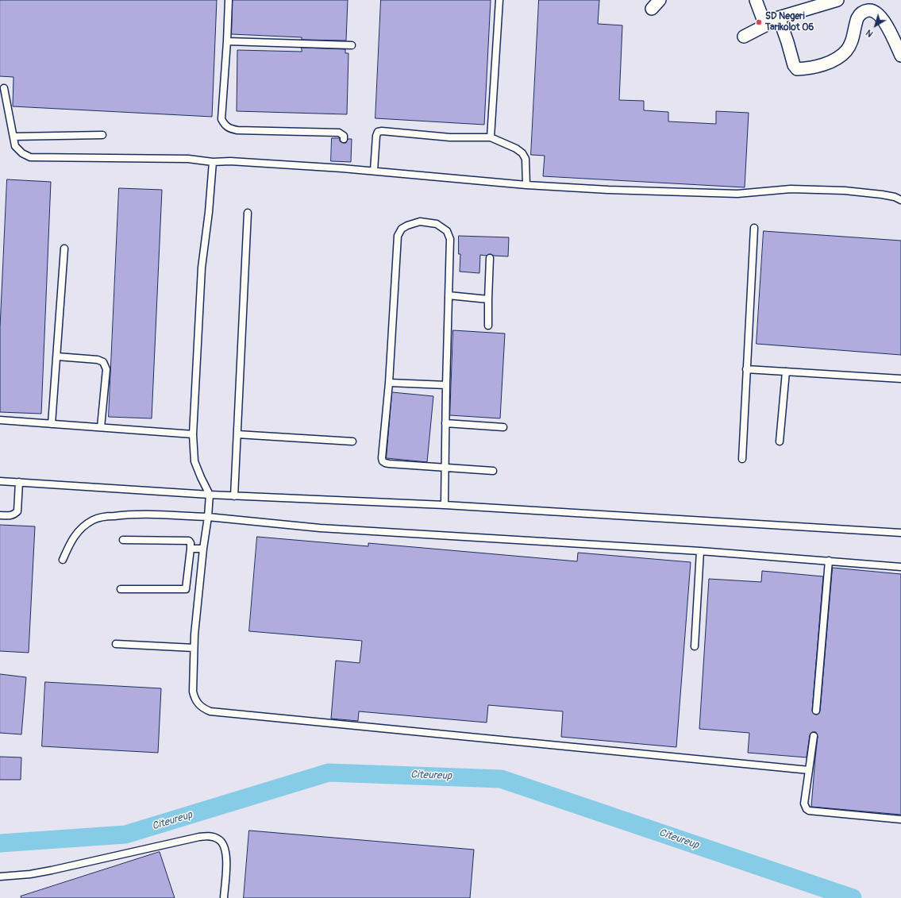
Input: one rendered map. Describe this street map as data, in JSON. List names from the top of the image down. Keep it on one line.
{"water":["Citeureup"],"places":["SD Negeri Tarikolot 06"],"north":"bottom left"}
